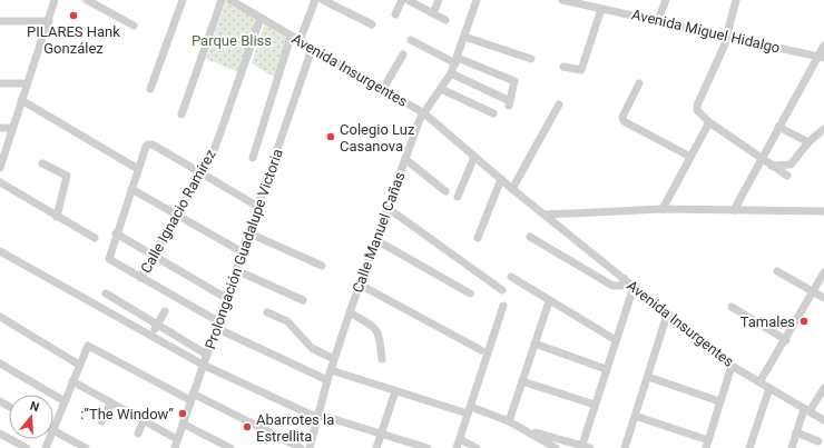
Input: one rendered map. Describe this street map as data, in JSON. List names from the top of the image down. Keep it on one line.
{"streets":{"street":["Avenida Miguel Hidalgo","Avenida Insurgentes","Calle Ignacio Ramírez","Calle Manuel Cañas","Prolongación Guadalupe Victoria"]},"crossings":[["Avenida Insurgentes","Calle Ignacio Ramírez"],["Avenida Insurgentes","Calle Manuel Cañas"],["Avenida Insurgentes","Prolongación Guadalupe Victoria"]],"parks":["Parque Bliss"],"places":["PILARES Hank González","Colegio Luz Casanova","Tamales",":”The Window”","Abarrotes la Estrellita"],"north":"top"}
